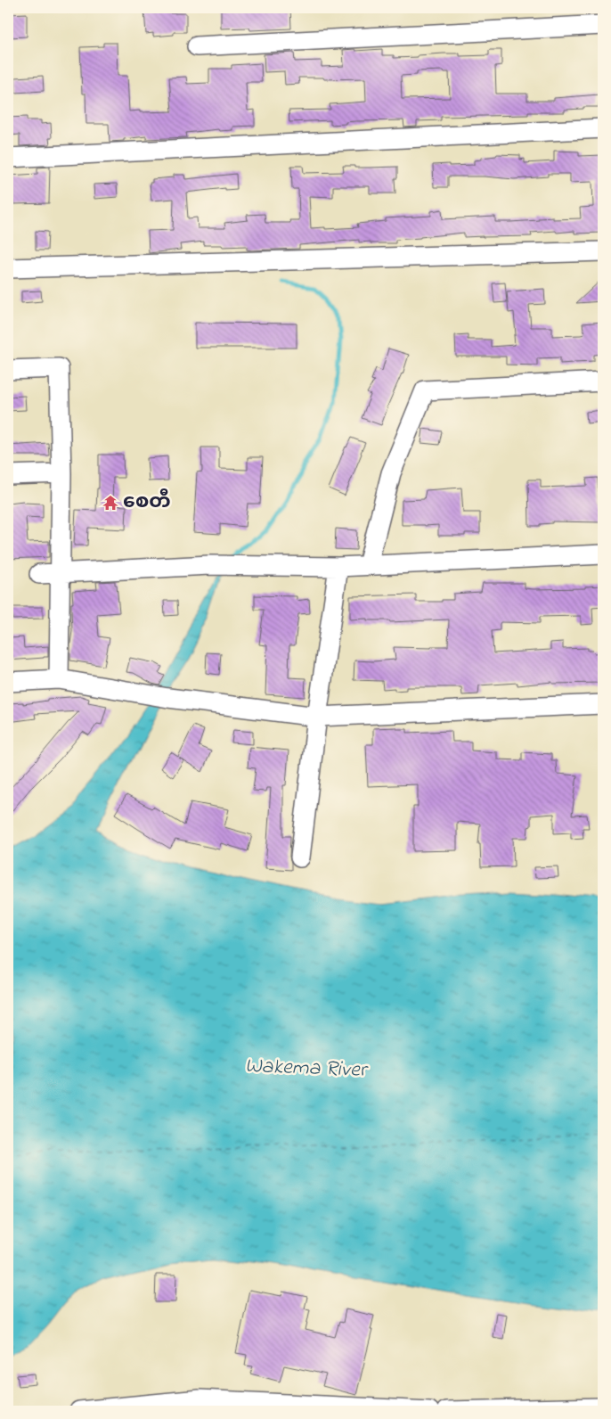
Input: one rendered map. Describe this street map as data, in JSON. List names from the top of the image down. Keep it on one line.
{"water":["Wakema River"],"places":{"temple":["စေတီ"]}}
